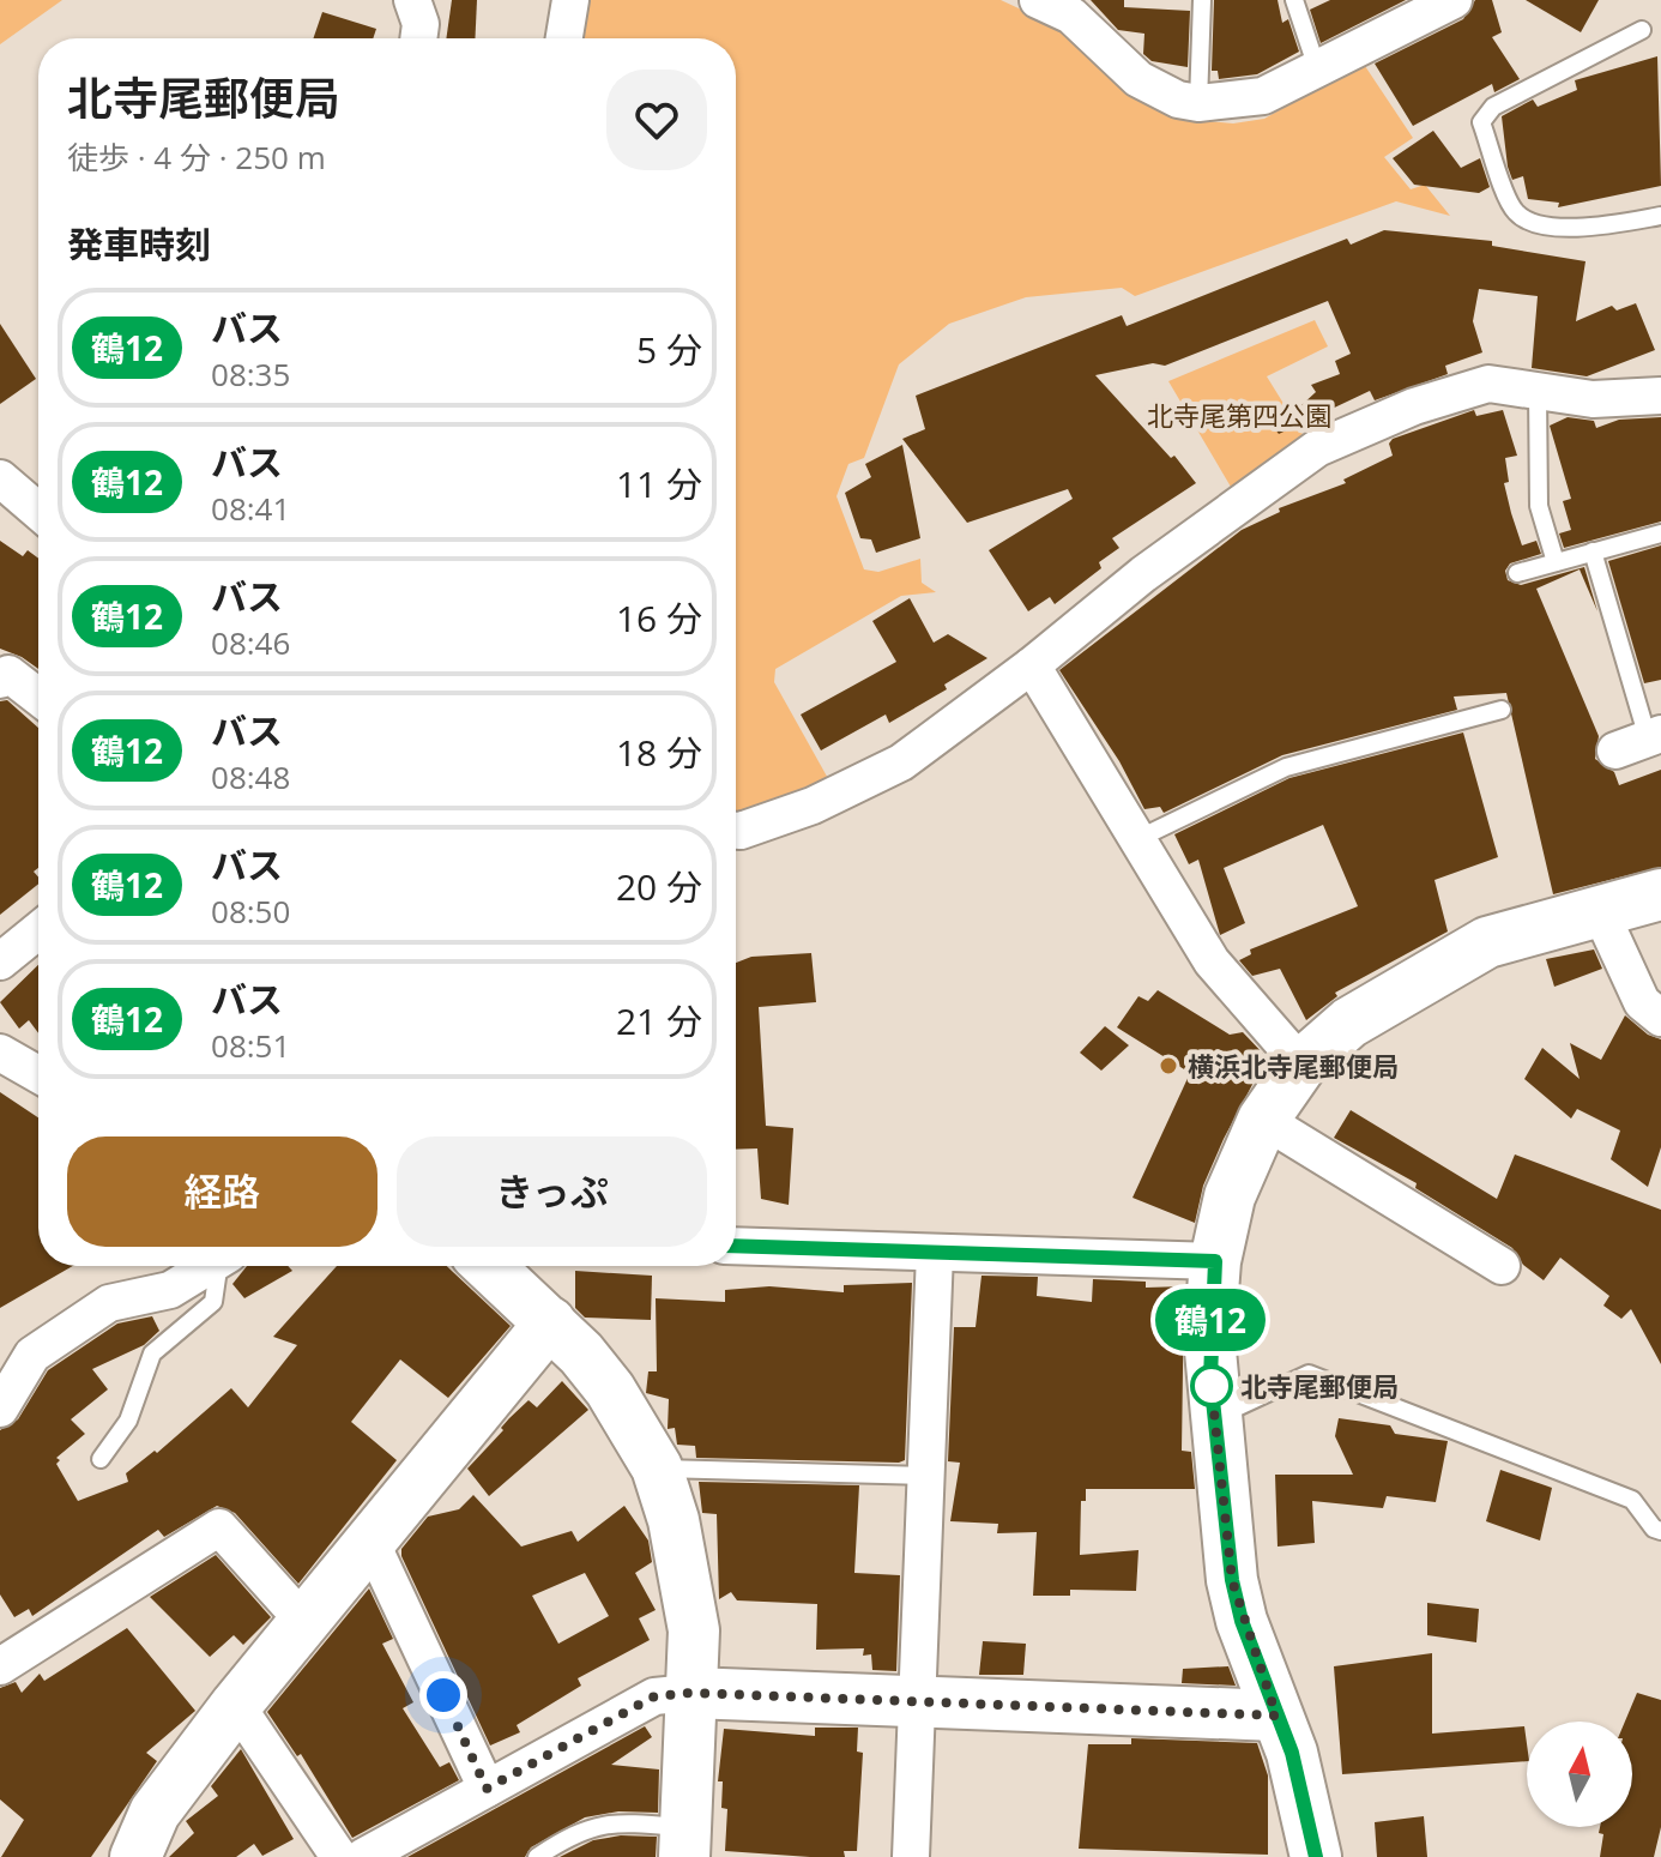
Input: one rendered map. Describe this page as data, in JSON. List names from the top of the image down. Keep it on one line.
{"parks":["北寺尾第四公園"],"places":["横浜北寺尾郵便局","北寺尾郵便局"],"lines":["bus line 鶴12"],"north":"top","page":{"on_map":"鶴12","heading":[["北寺尾郵便局","徒歩 · 4 分 · 250 m"],"発車時刻"],"list":[{"mark":"鶴12","name":"バス","note":"08:35","value":"5 分"},{"mark":"鶴12","name":"バス","note":"08:41","value":"11 分"},{"mark":"鶴12","name":"バス","note":"08:46","value":"16 分"},{"mark":"鶴12","name":"バス","note":"08:48","value":"18 分"},{"mark":"鶴12","name":"バス","note":"08:50","value":"20 分"},{"mark":"鶴12","name":"バス","note":"08:51","value":"21 分"}],"buttons":["経路","きっぷ"]}}
